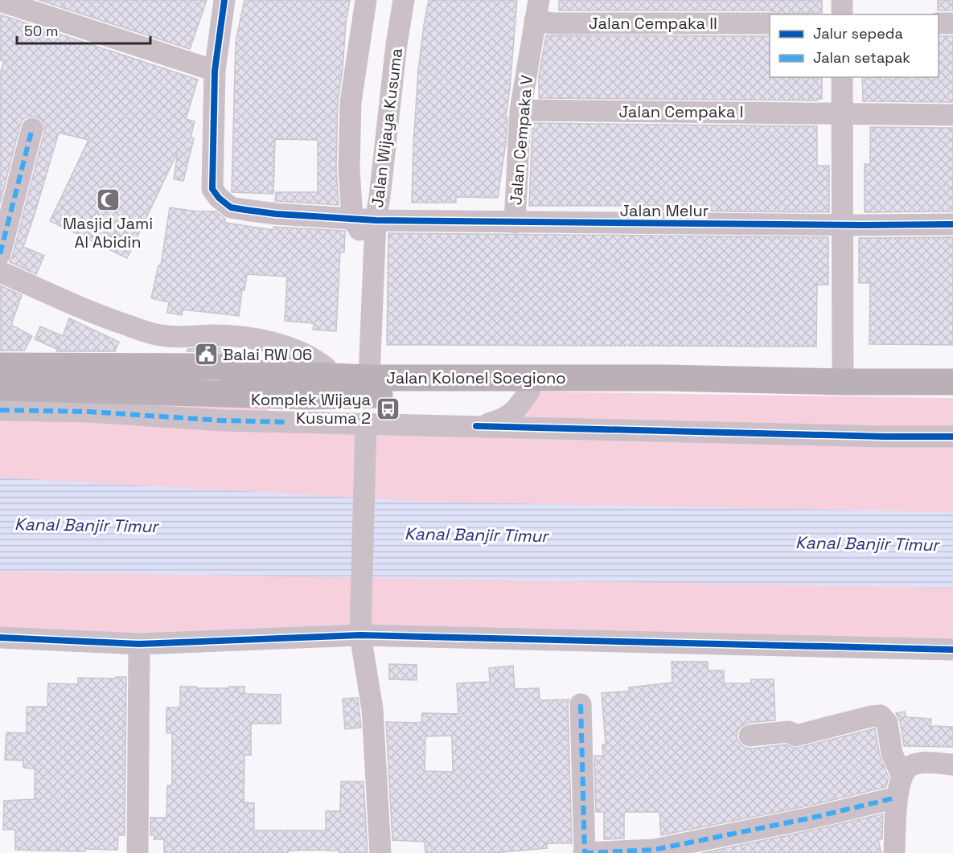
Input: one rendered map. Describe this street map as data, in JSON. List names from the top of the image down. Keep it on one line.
{"streets":{"main road":["Jalan Kolonel Soegiono"],"street":["Jalan Cempaka II","Jalan Cempaka I","Jalan Wijaya Kusuma","Jalan Cempaka V","Jalan Melur"]},"crossings":[["Jalan Cempaka II","Jalan Cempaka V"],["Jalan Cempaka I","Jalan Cempaka V"],["Jalan Wijaya Kusuma","Jalan Melur"],["Jalan Wijaya Kusuma","Jalan Kolonel Soegiono"],["Jalan Cempaka V","Jalan Melur"]],"water":["Kanal Banjir Timur"],"places":{"mosque":["Masjid Jami Al Abidin"],"public building":["Balai RW 06"],"bus stop":["Komplek Wijaya Kusuma 2"]},"legend":["Jalur sepeda","Jalan setapak"],"scale_bar":"50 m"}
